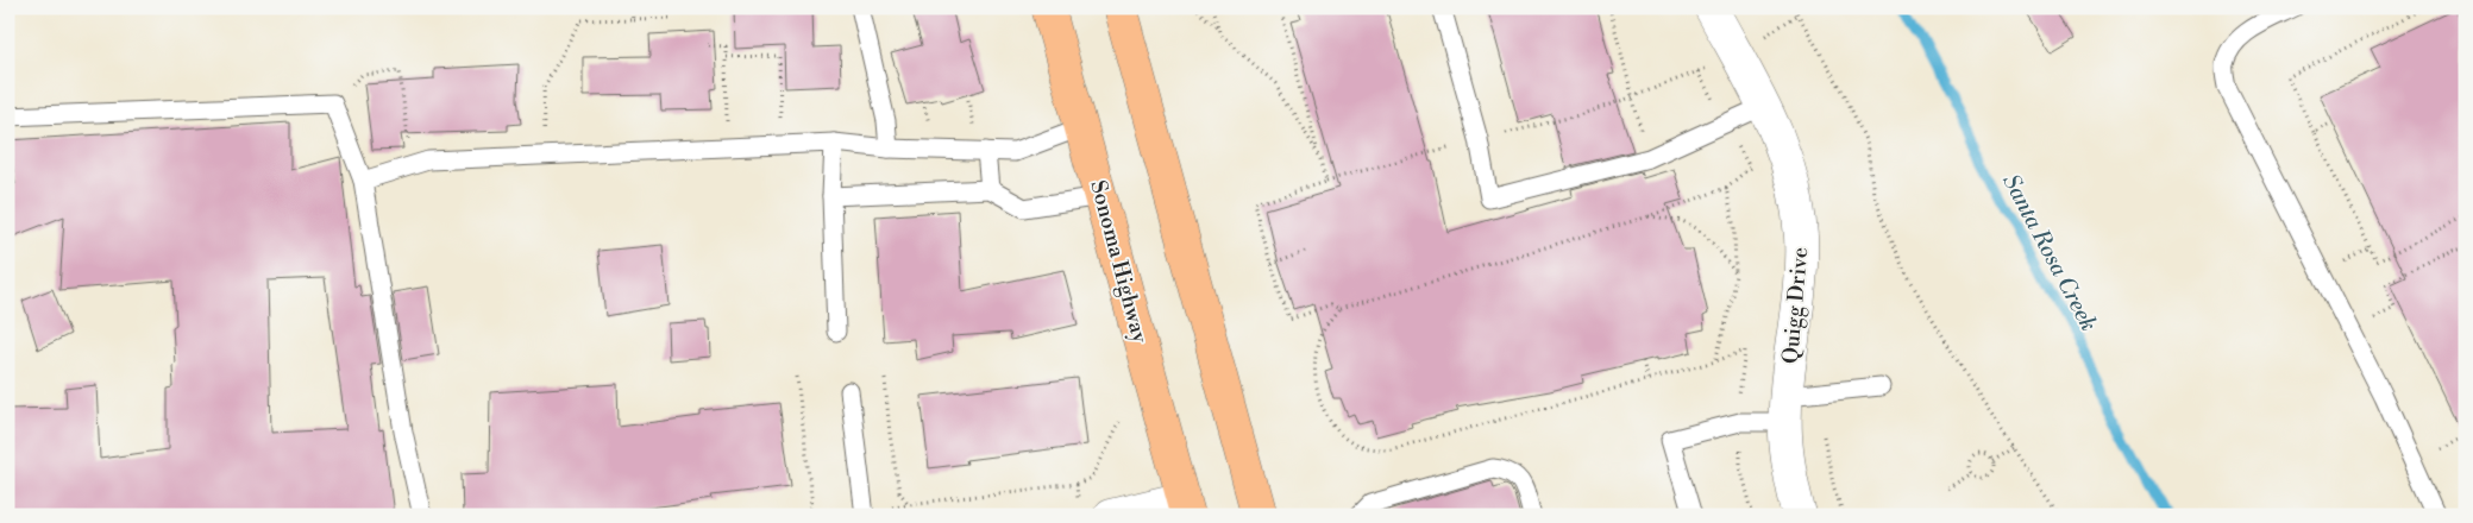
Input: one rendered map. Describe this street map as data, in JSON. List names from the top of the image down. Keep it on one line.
{"streets":{"main road":["Sonoma Highway"],"street":["Quigg Drive"]},"water":["Santa Rosa Creek"]}
